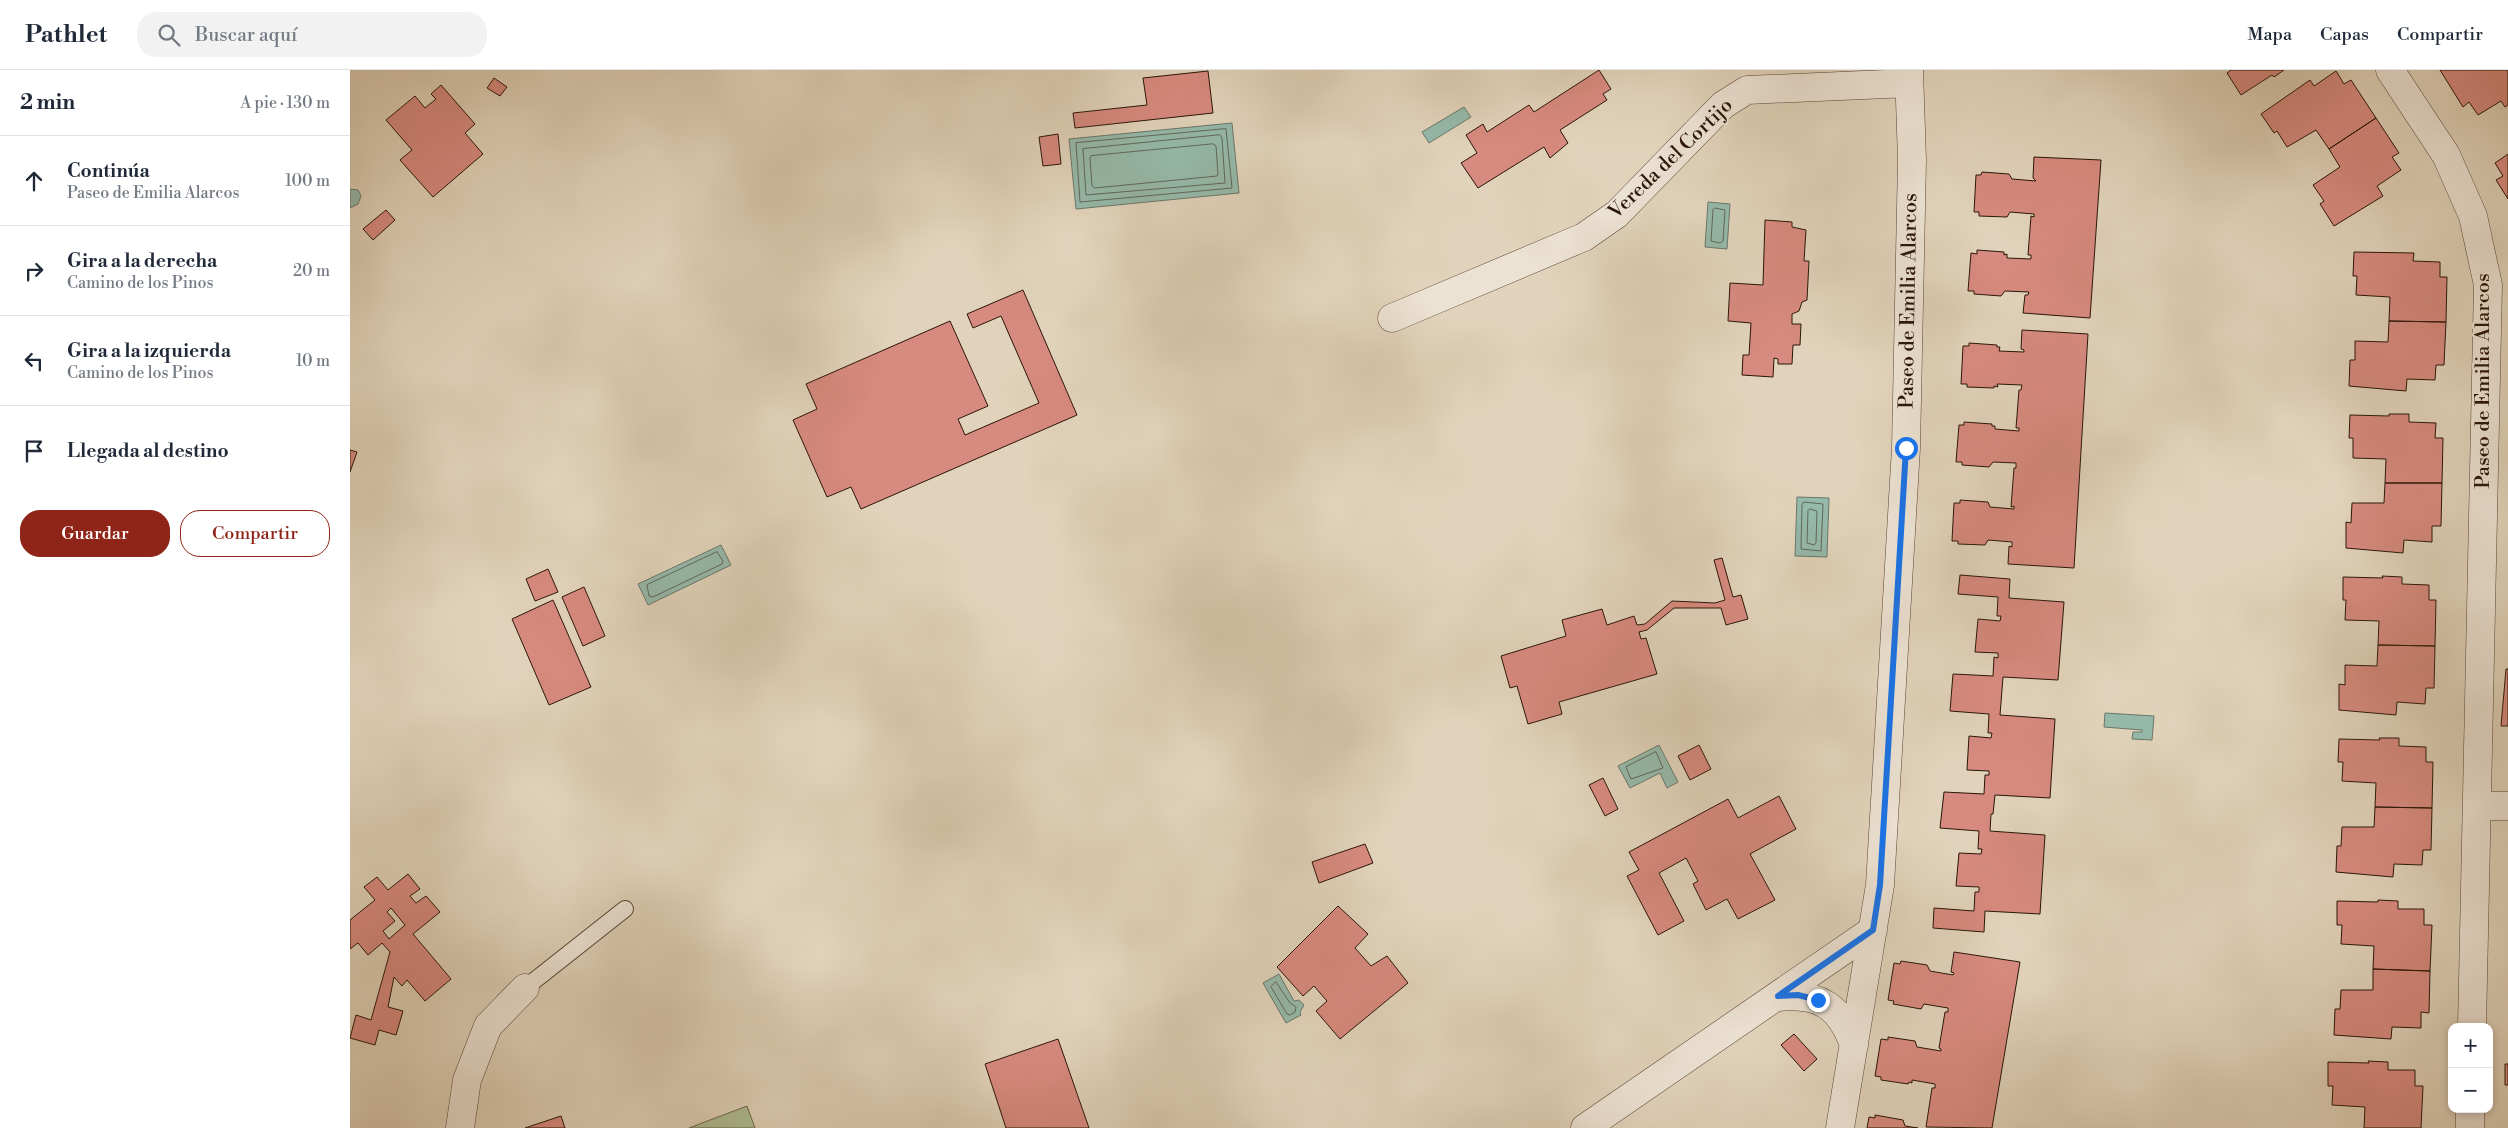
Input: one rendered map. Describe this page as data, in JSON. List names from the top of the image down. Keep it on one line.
{"streets":{"street":["Vereda del Cortijo","Paseo de Emilia Alarcos"]},"crossings":[["Vereda del Cortijo","Paseo de Emilia Alarcos"]],"page":{"header":"Pathlet","search":"Buscar aquí","nav":["Mapa","Capas","Compartir"],"heading":["2 min","A pie · 130 m"],"list":[["Continúa","Paseo de Emilia Alarcos","100 m"],["Gira a la derecha","Camino de los Pinos","20 m"],["Gira a la izquierda","Camino de los Pinos","10 m"],"Llegada al destino"],"buttons":["Guardar","Compartir"],"map_buttons":["+","−"]}}
